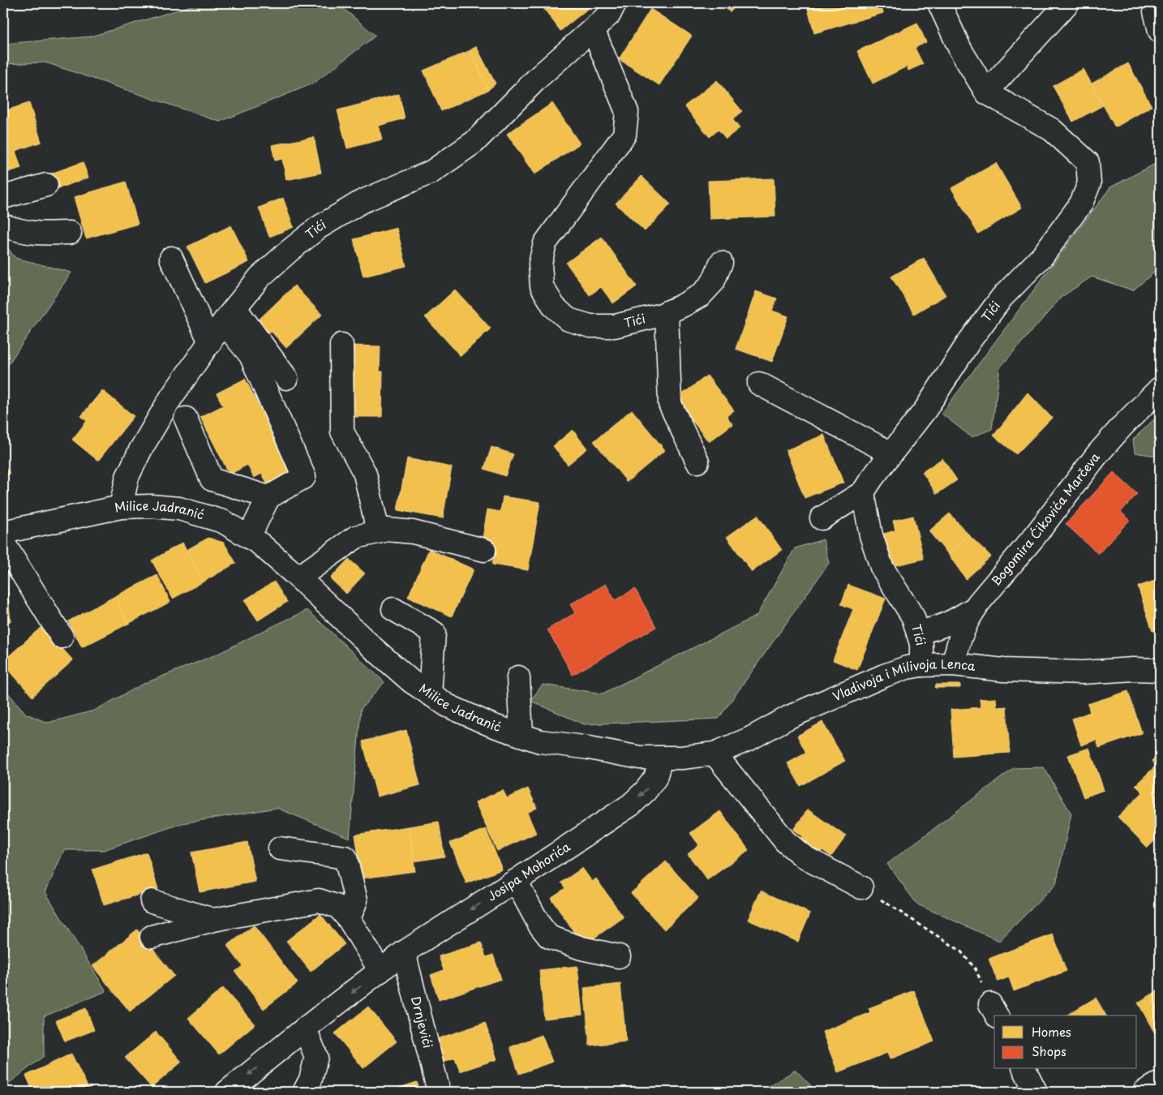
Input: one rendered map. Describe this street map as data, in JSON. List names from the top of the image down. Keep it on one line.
{"streets":{"street":["Tići","Milice Jadranić","Bogomira Ćikovića Marčeva","Vladivoja i Milivoja Lenca","Josipa Mohorića","Drnjevići"]},"crossings":[["Tići","Milice Jadranić"],["Tići","Vladivoja i Milivoja Lenca"],["Milice Jadranić","Vladivoja i Milivoja Lenca"],["Milice Jadranić","Josipa Mohorića"],["Bogomira Ćikovića Marčeva","Vladivoja i Milivoja Lenca"],["Vladivoja i Milivoja Lenca","Josipa Mohorića"],["Josipa Mohorića","Drnjevići"]],"one_way":["Josipa Mohorića"],"legend":["Homes","Shops"]}
